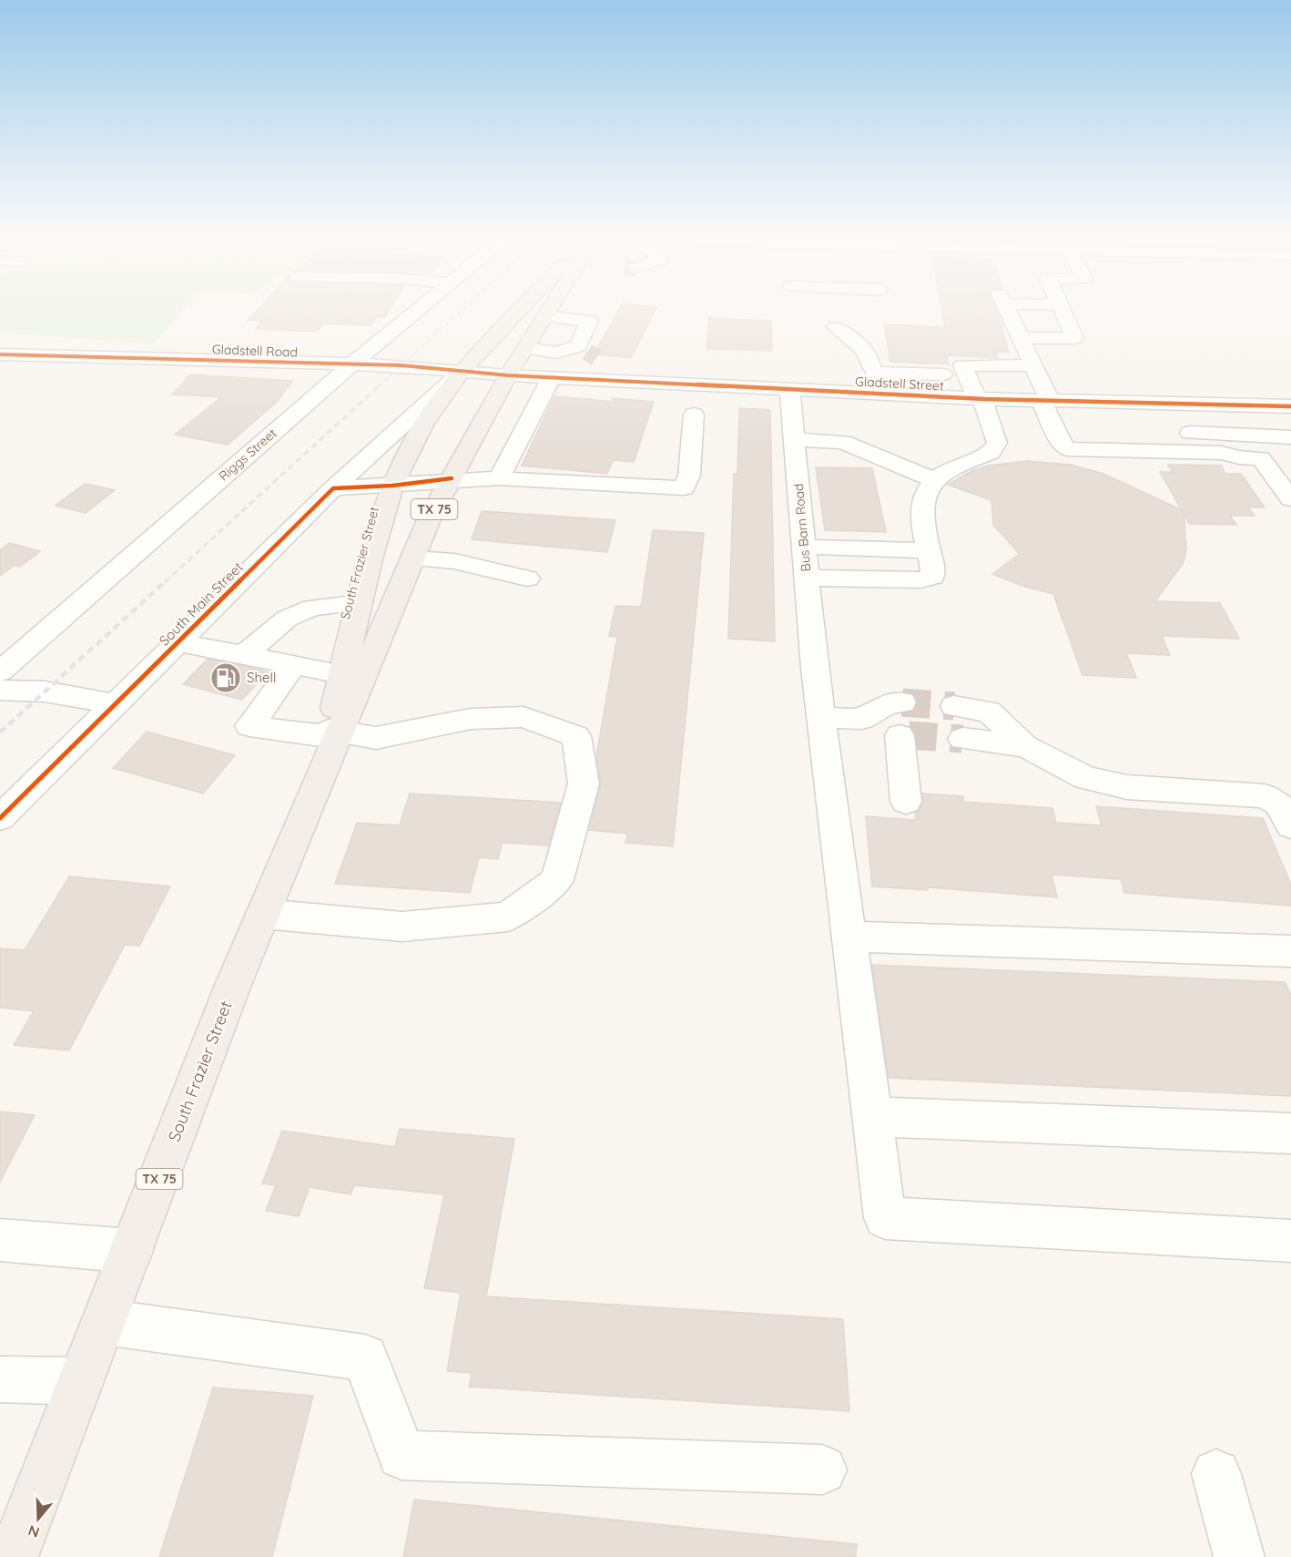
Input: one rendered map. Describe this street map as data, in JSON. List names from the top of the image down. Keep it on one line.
{"streets":{"main road":["TX 75","South Frazier Street"],"street":["Gladstell Road","Gladstell Street","Riggs Street","Bus Barn Road","South Main Street"]},"crossings":[["Gladstell Road","Gladstell Street"],["Gladstell Road","Riggs Street"],["Gladstell Road","South Frazier Street"],["Gladstell Road","South Main Street"],["Gladstell Street","Bus Barn Road"],["Gladstell Street","South Frazier Street"],["South Frazier Street","South Main Street"]],"places":{"fuel station":["Shell"]},"north":"bottom"}
